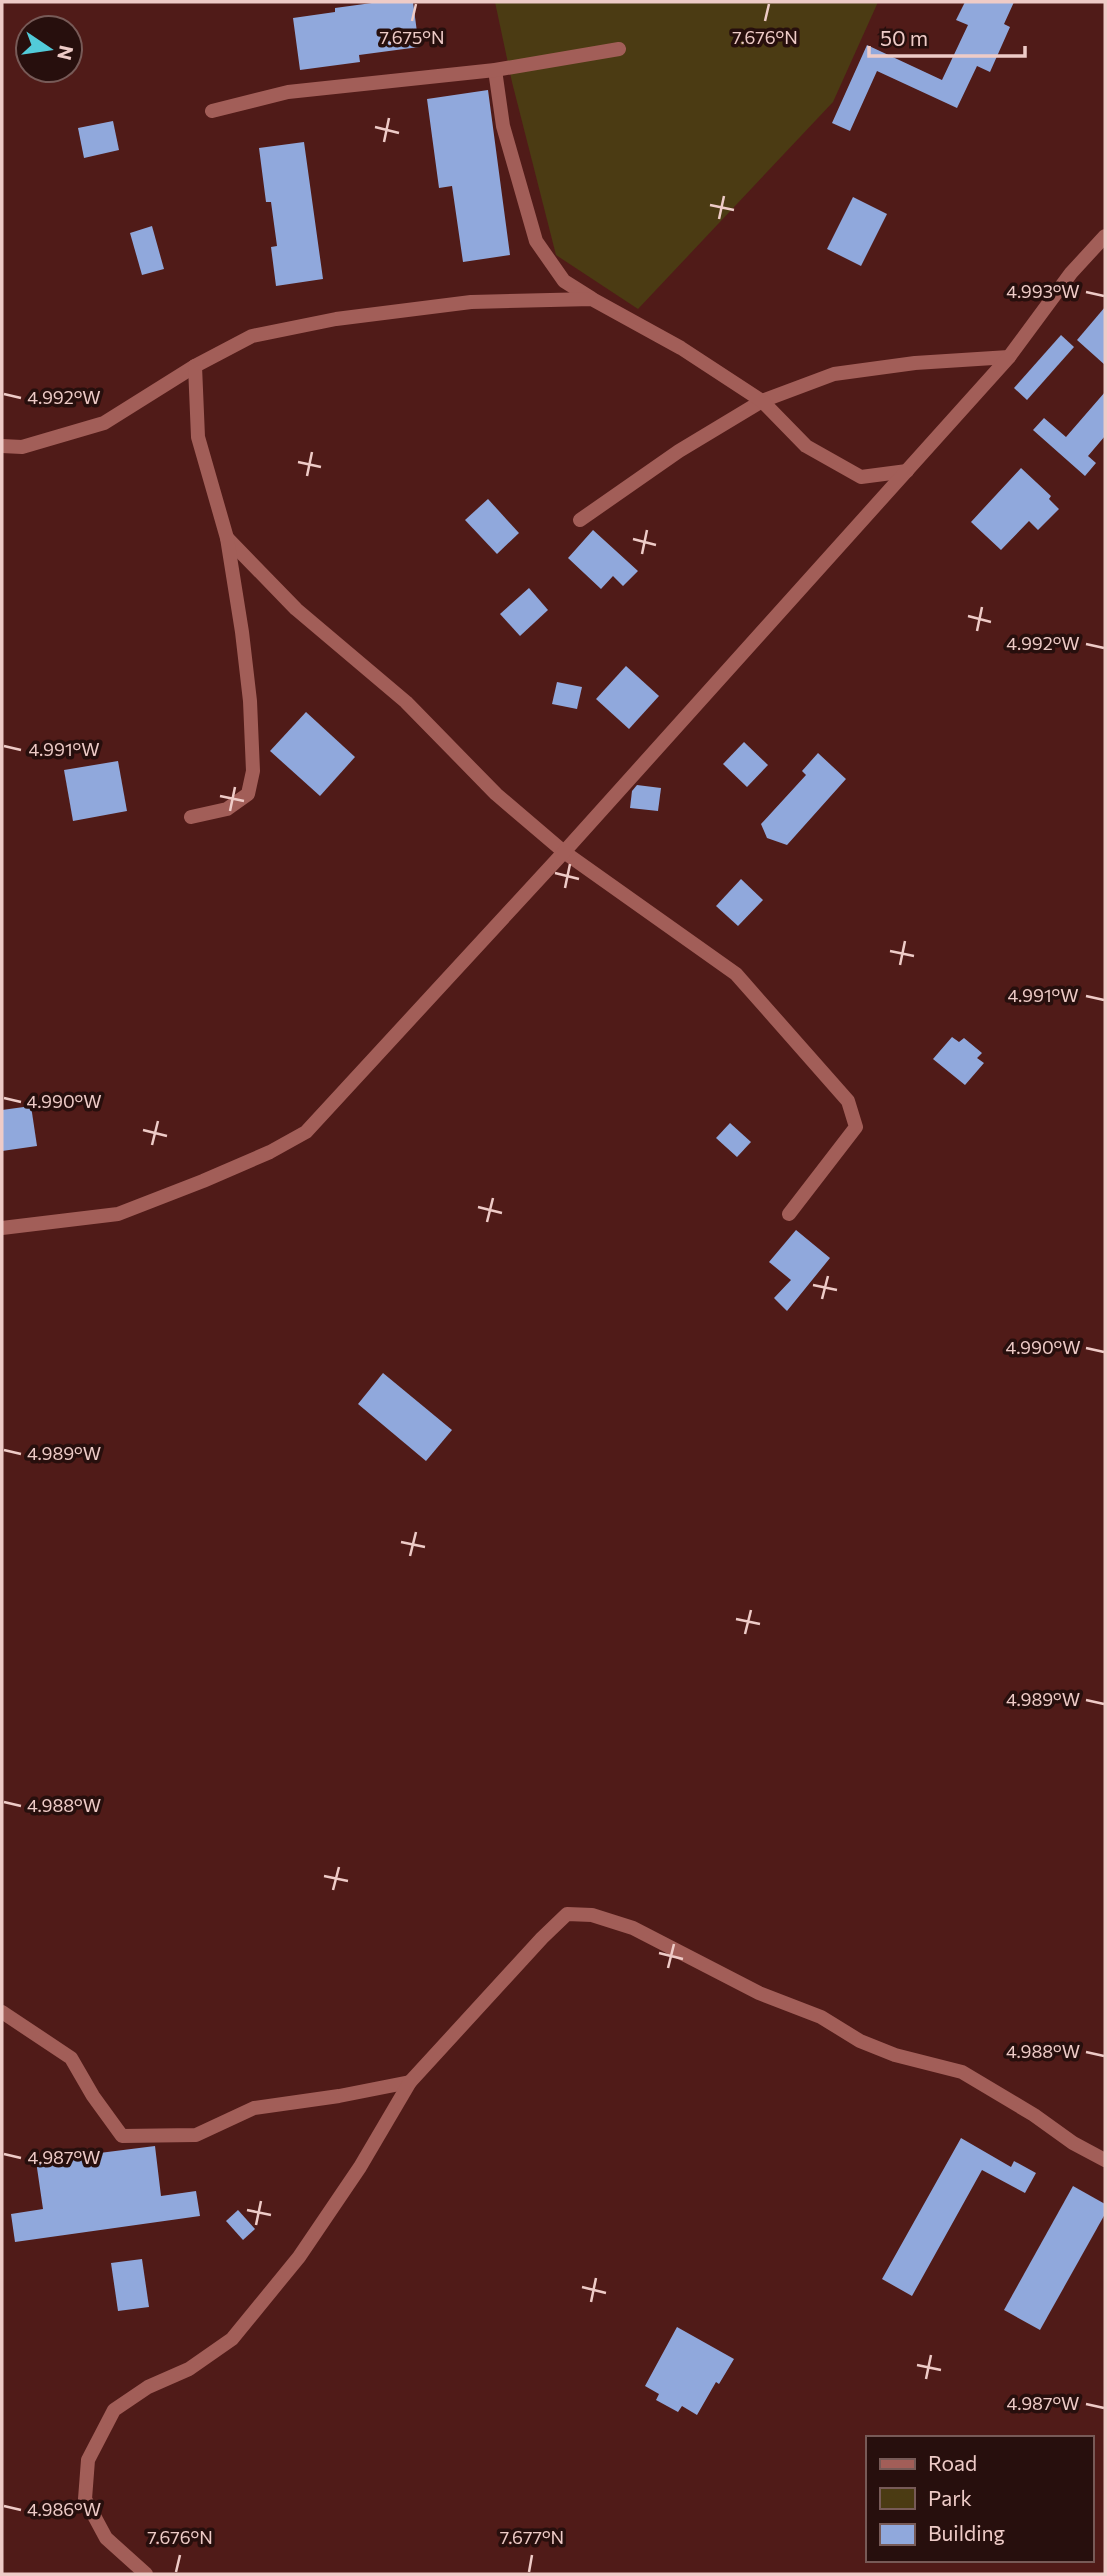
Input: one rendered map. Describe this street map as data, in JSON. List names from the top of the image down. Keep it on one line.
{"legend":["Road","Park","Building"],"scale_bar":"50 m","north":"right","coordinates":["7.676°N","7.675°N","4.993°W","4.992°W","4.991°W","4.990°W","4.989°W","4.988°W","4.987°W","4.986°W","7.677°N"]}
